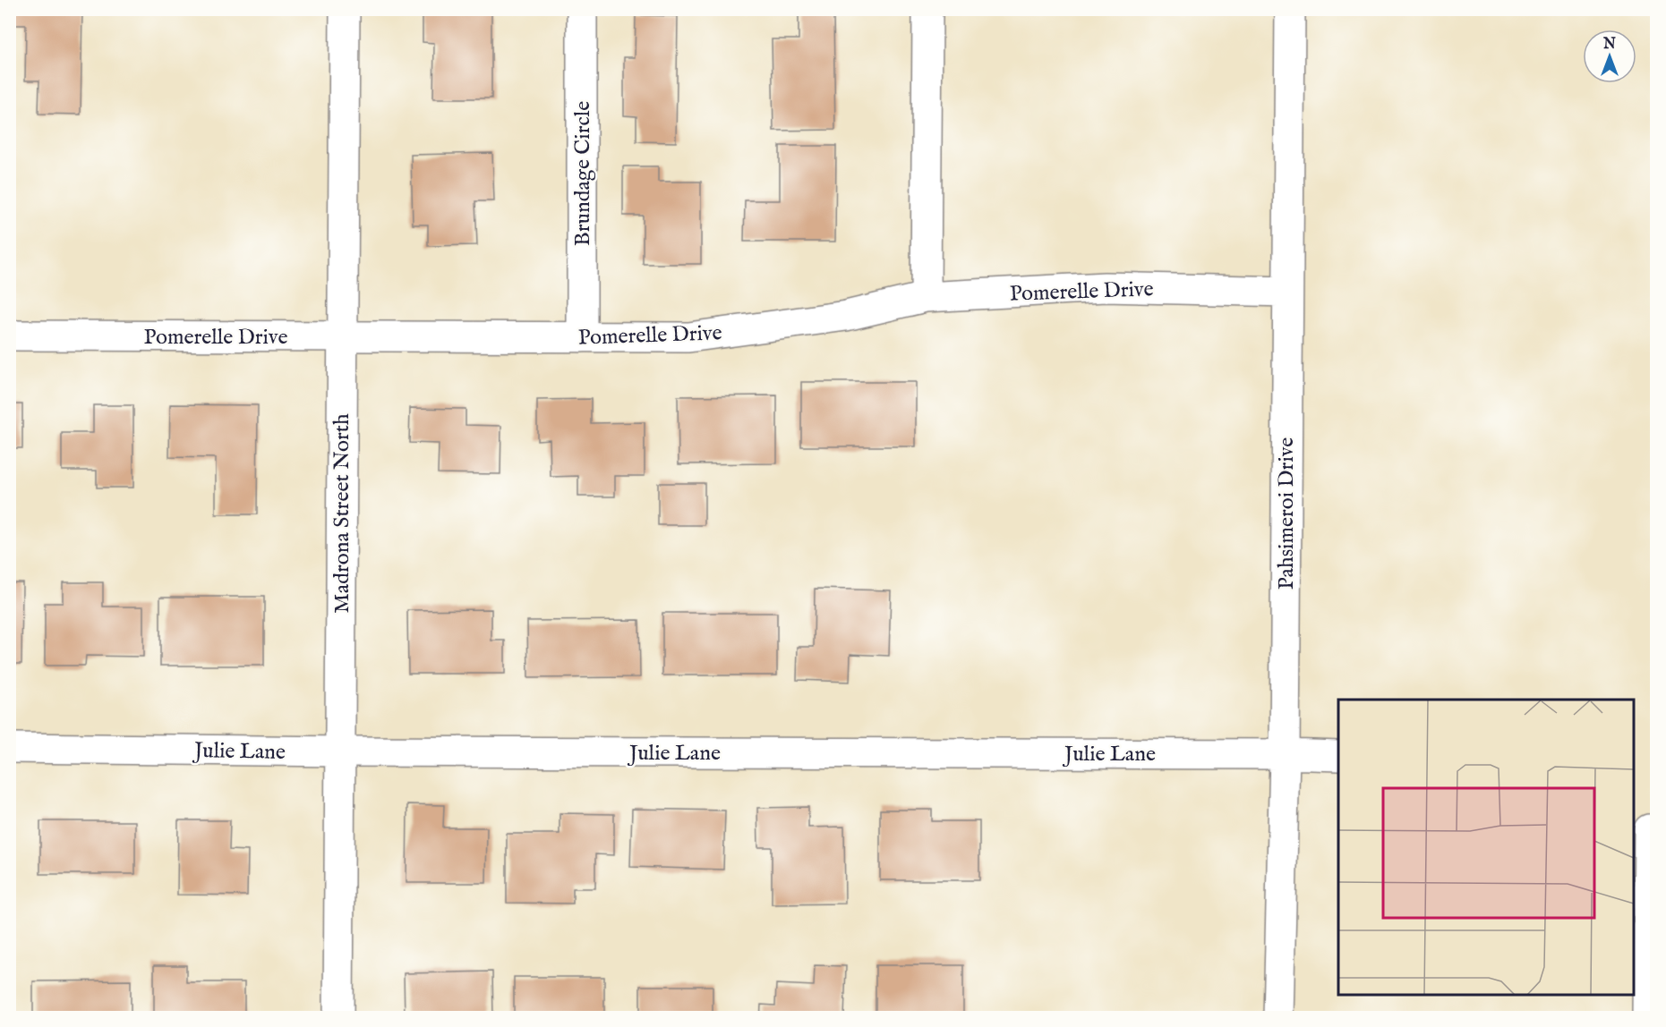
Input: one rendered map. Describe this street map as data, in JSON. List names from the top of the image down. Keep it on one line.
{"streets":{"street":["Brundage Circle","Pomerelle Drive","Madrona Street North","Pahsimeroi Drive","Julie Lane"]},"crossings":[["Brundage Circle","Pomerelle Drive"],["Pomerelle Drive","Madrona Street North"],["Pomerelle Drive","Pahsimeroi Drive"],["Madrona Street North","Julie Lane"],["Pahsimeroi Drive","Julie Lane"]],"north":"top"}
